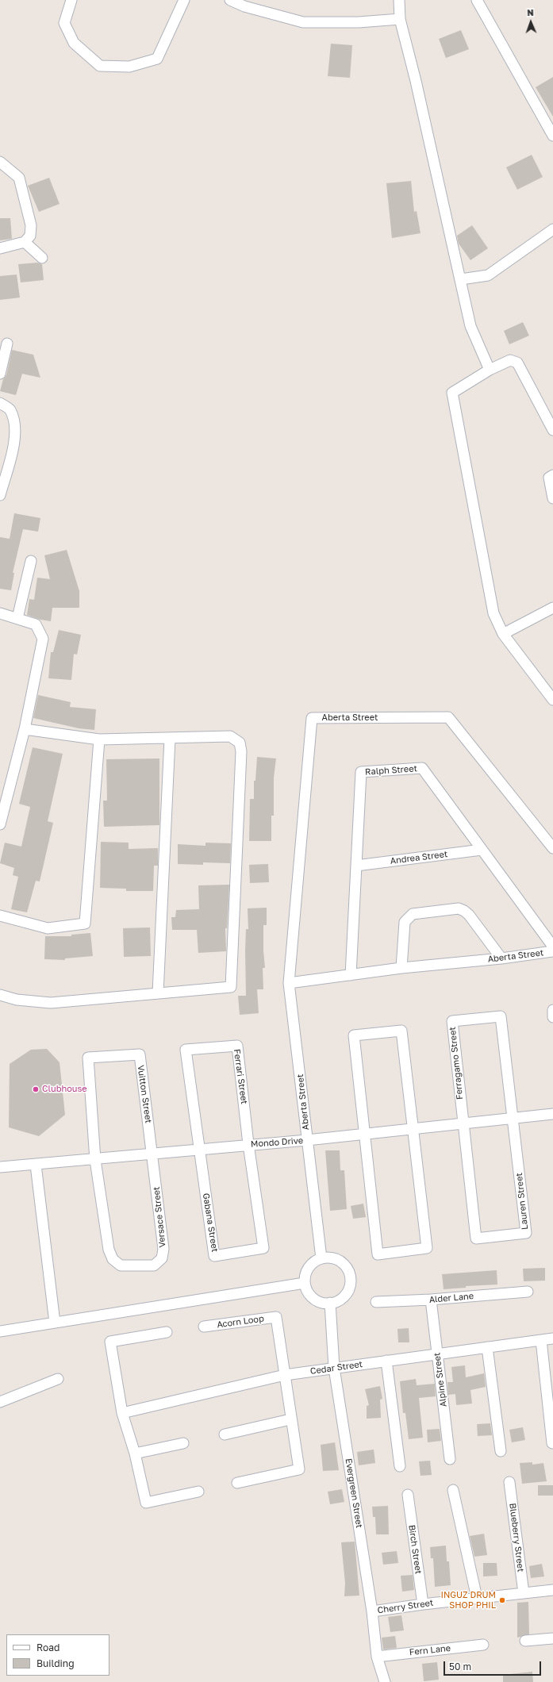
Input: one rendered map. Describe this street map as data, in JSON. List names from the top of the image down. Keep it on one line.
{"streets":{"street":["Aberta Street","Ralph Street","Andrea Street","Ferragamo Street","Ferrari Street","Vuitton Street","Mondo Drive","Lauren Street","Versace Street","Gabana Street","Alder Lane","Acorn Loop","Cedar Street","Alpine Street","Evergreen Street","Blueberry Street","Birch Street","Cherry Street","Fern Lane"]},"crossings":[["Aberta Street","Ralph Street"],["Aberta Street","Mondo Drive"],["Aberta Street","Evergreen Street"],["Ralph Street","Andrea Street"],["Ferragamo Street","Mondo Drive"],["Ferragamo Street","Lauren Street"],["Ferrari Street","Mondo Drive"],["Ferrari Street","Gabana Street"],["Vuitton Street","Mondo Drive"],["Vuitton Street","Versace Street"],["Mondo Drive","Lauren Street"],["Mondo Drive","Versace Street"],["Mondo Drive","Gabana Street"],["Alder Lane","Alpine Street"],["Acorn Loop","Cedar Street"],["Cedar Street","Alpine Street"],["Cedar Street","Evergreen Street"],["Evergreen Street","Cherry Street"],["Evergreen Street","Fern Lane"],["Blueberry Street","Cherry Street"],["Birch Street","Cherry Street"]],"places":["Clubhouse","INGUZ DRUM SHOP PHIL"],"legend":["Road","Building"],"scale_bar":"50 m","north":"top"}
